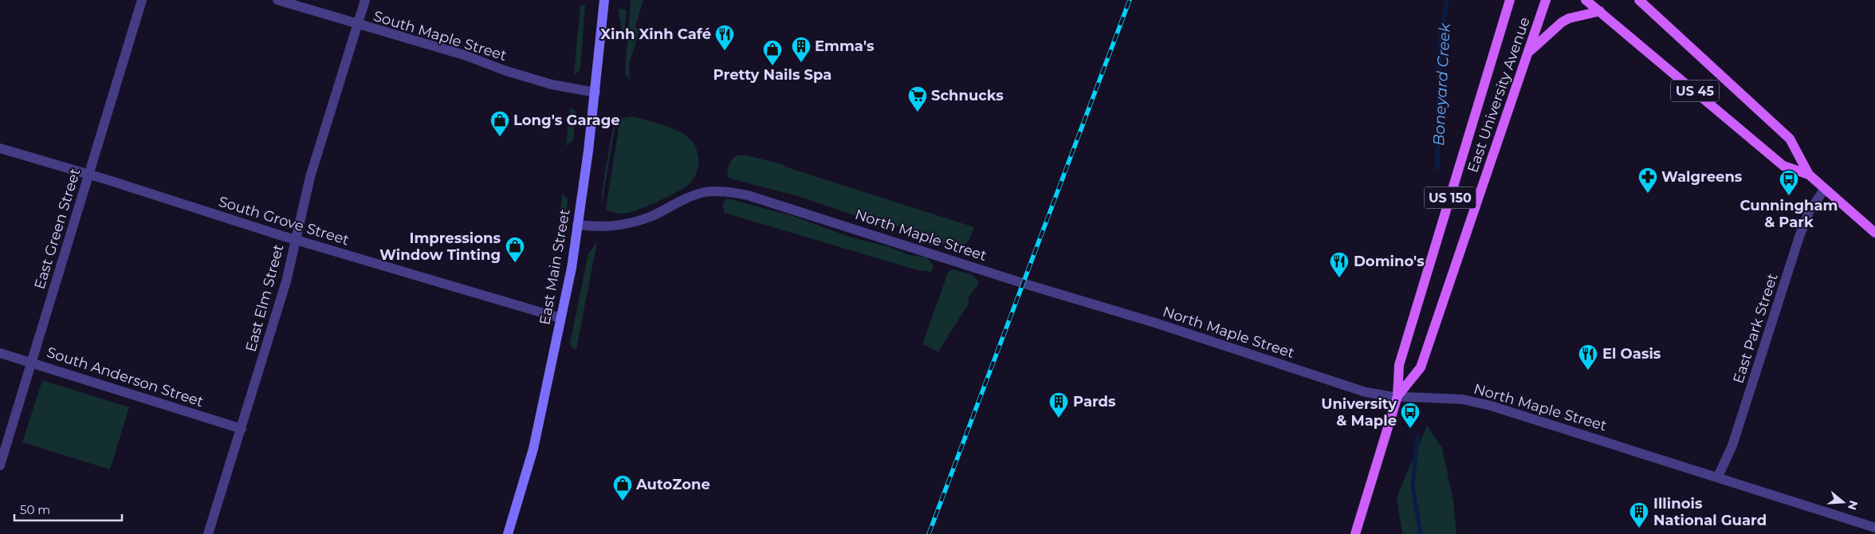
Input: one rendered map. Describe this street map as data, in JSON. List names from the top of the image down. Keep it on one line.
{"streets":{"main road":["US 45","East University Avenue","US 150","East Main Street"],"street":["South Maple Street","South Grove Street","East Green Street","North Maple Street","East Elm Street","East Park Street","South Anderson Street"]},"crossings":[["South Maple Street","East Main Street"],["South Maple Street","East Elm Street"],["US 45","East Park Street"],["East University Avenue","North Maple Street"],["South Grove Street","East Green Street"],["South Grove Street","East Main Street"],["South Grove Street","East Elm Street"],["East Green Street","South Anderson Street"],["North Maple Street","East Main Street"],["North Maple Street","East Park Street"],["East Elm Street","South Anderson Street"]],"water":["Boneyard Creek"],"places":{"restaurant":["Xinh Xinh Café","Domino's","El Oasis"],"building":["Emma's","Pards","Illinois National Guard"],"shop":["Pretty Nails Spa","Long's Garage","Impressions Window Tinting","AutoZone"],"supermarket":["Schnucks"],"pharmacy":["Walgreens"],"bus stop":["Cunningham & Park","University & Maple"]},"scale_bar":"50 m","north":"right"}
